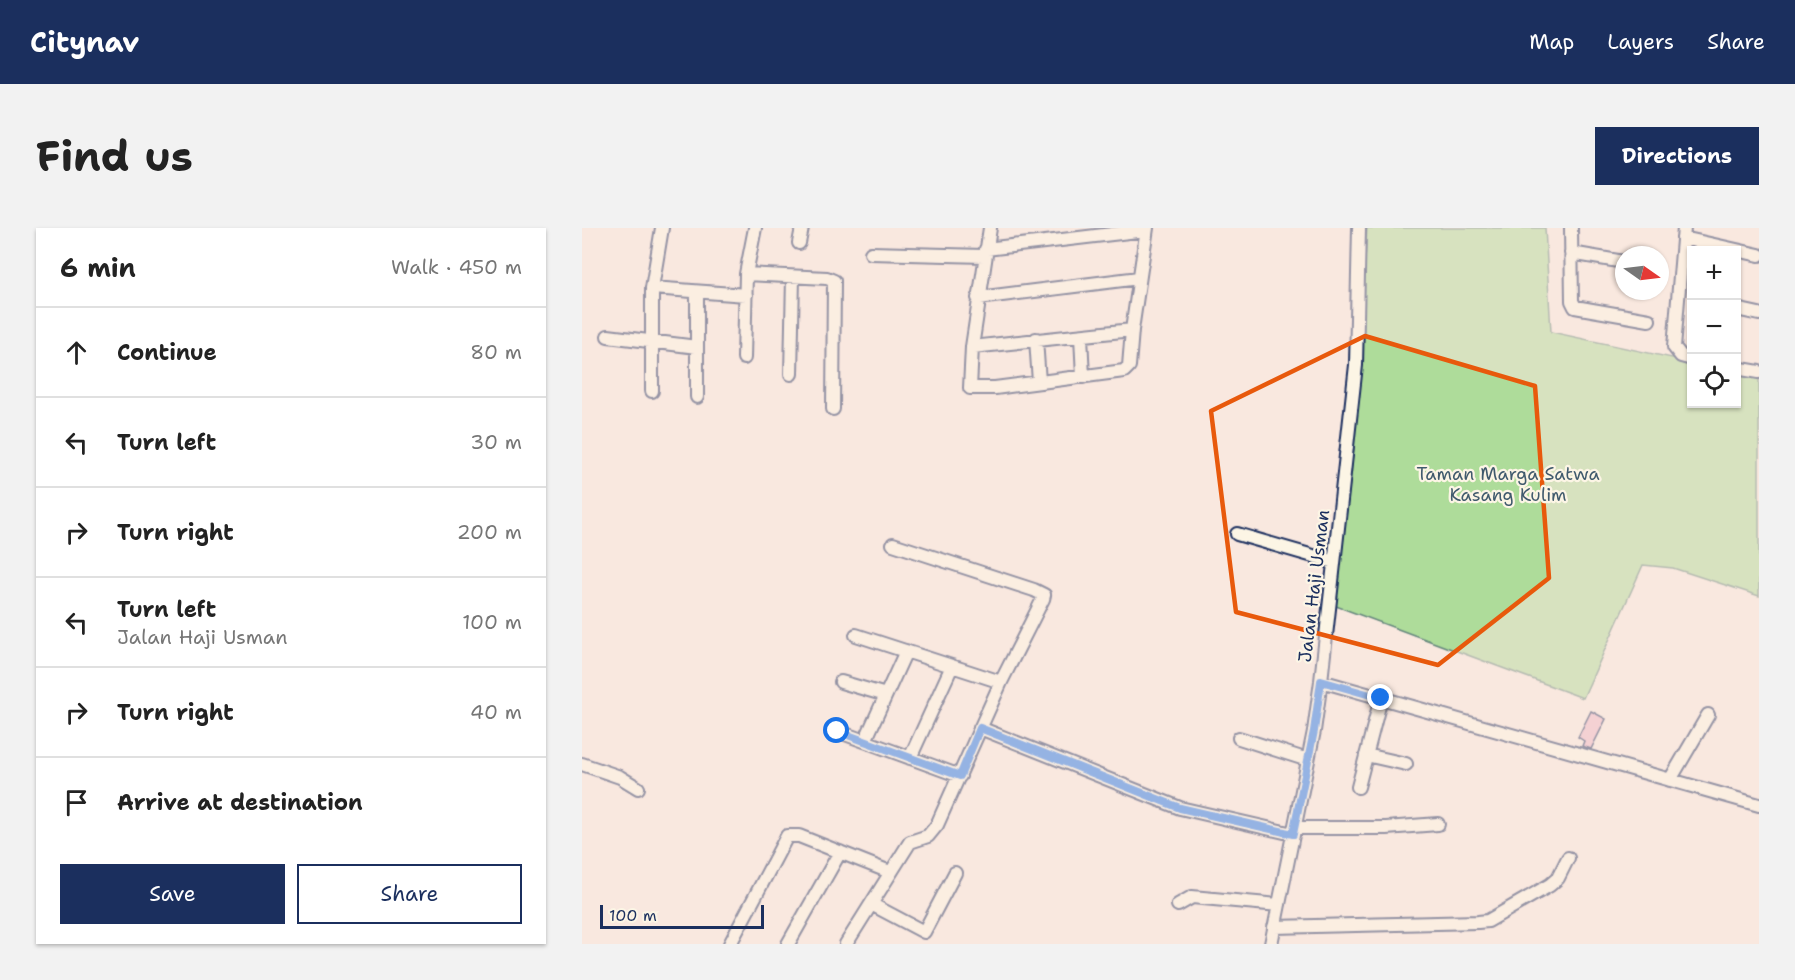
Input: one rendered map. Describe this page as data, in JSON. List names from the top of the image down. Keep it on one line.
{"streets":{"street":["Jalan Haji Usman"]},"parks":["Taman Marga Satwa Kasang Kulim"],"scale_bar":"100 m","north":"right","page":{"header":"Citynav","nav":["Map","Layers","Share"],"buttons":["Directions",["Save","Share"]],"title":"Find us","heading":["6 min","Walk · 450 m"],"map_buttons":["+","−"],"list":[["Continue","80 m"],["Turn left","30 m"],["Turn right","200 m"],["Turn left","Jalan Haji Usman","100 m"],["Turn right","40 m"],"Arrive at destination"],"scale":"100 m"}}
